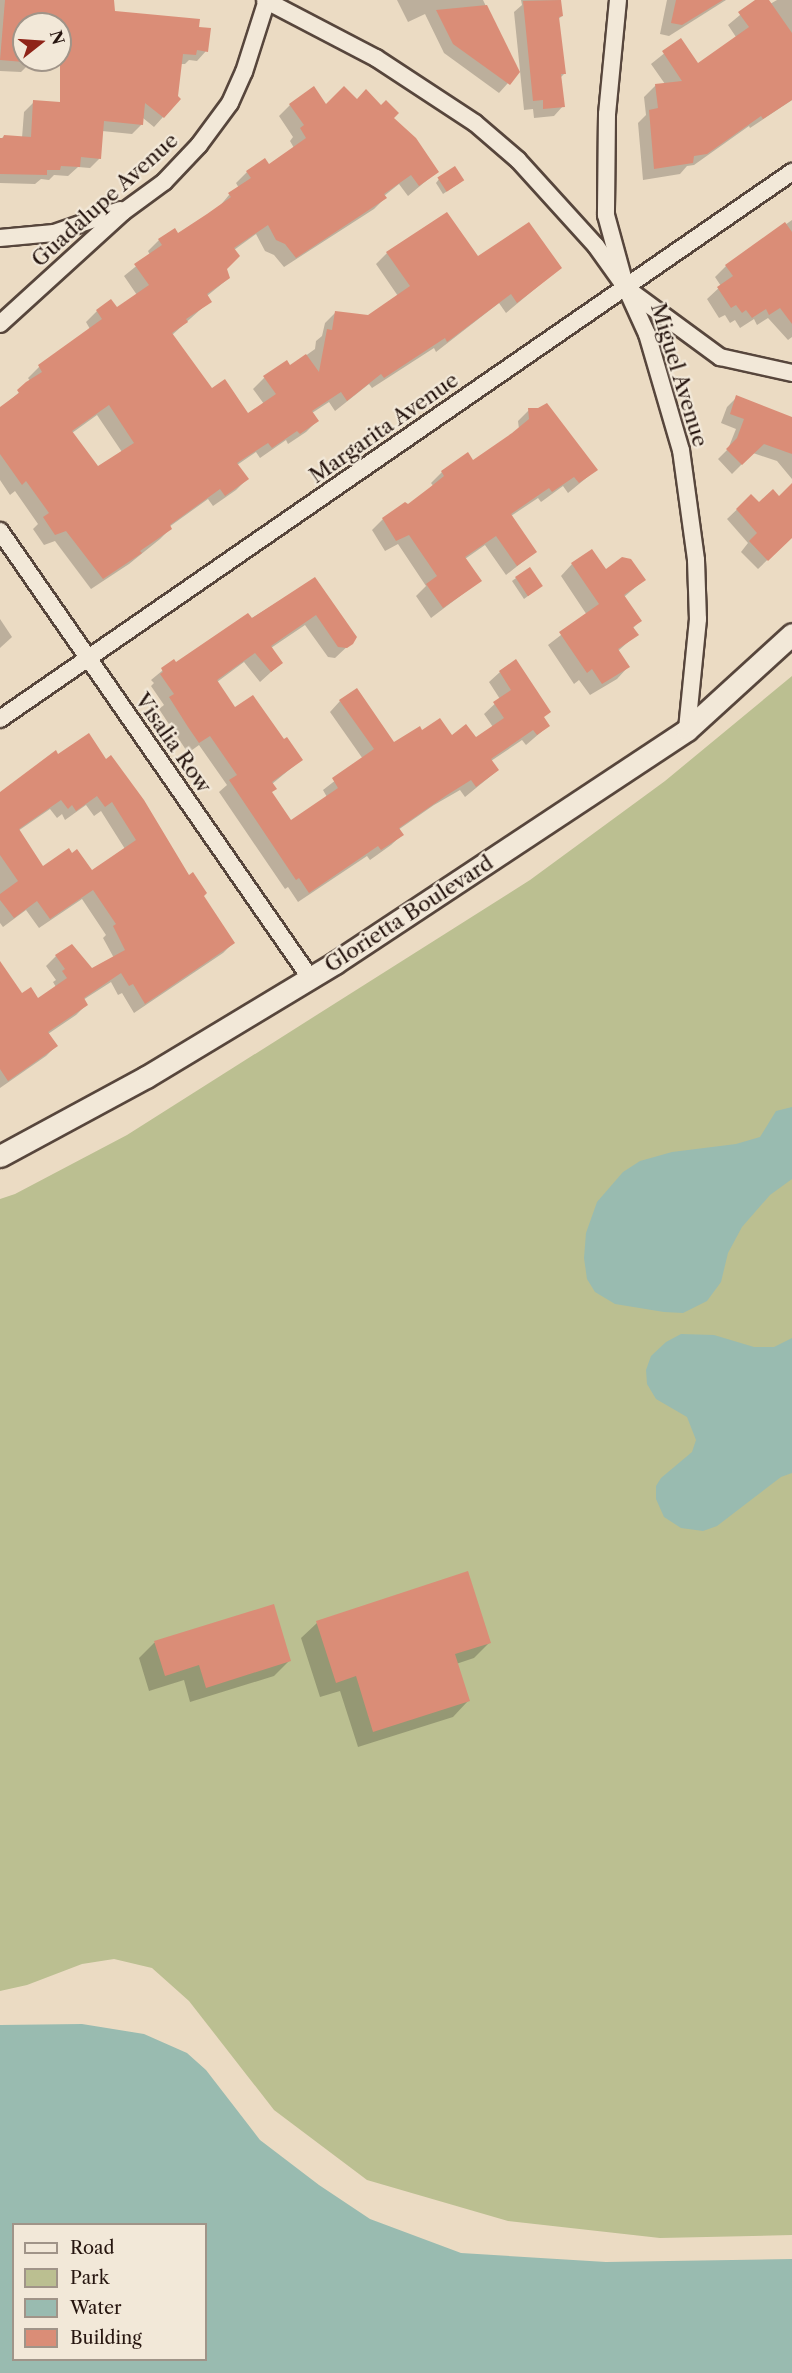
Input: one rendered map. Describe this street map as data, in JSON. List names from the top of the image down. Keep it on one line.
{"streets":{"street":["Guadalupe Avenue","Miguel Avenue","Margarita Avenue","Visalia Row","Glorietta Boulevard"]},"crossings":[["Miguel Avenue","Margarita Avenue"],["Miguel Avenue","Glorietta Boulevard"],["Margarita Avenue","Visalia Row"],["Visalia Row","Glorietta Boulevard"]],"legend":["Road","Park","Water","Building"],"north":"right"}
